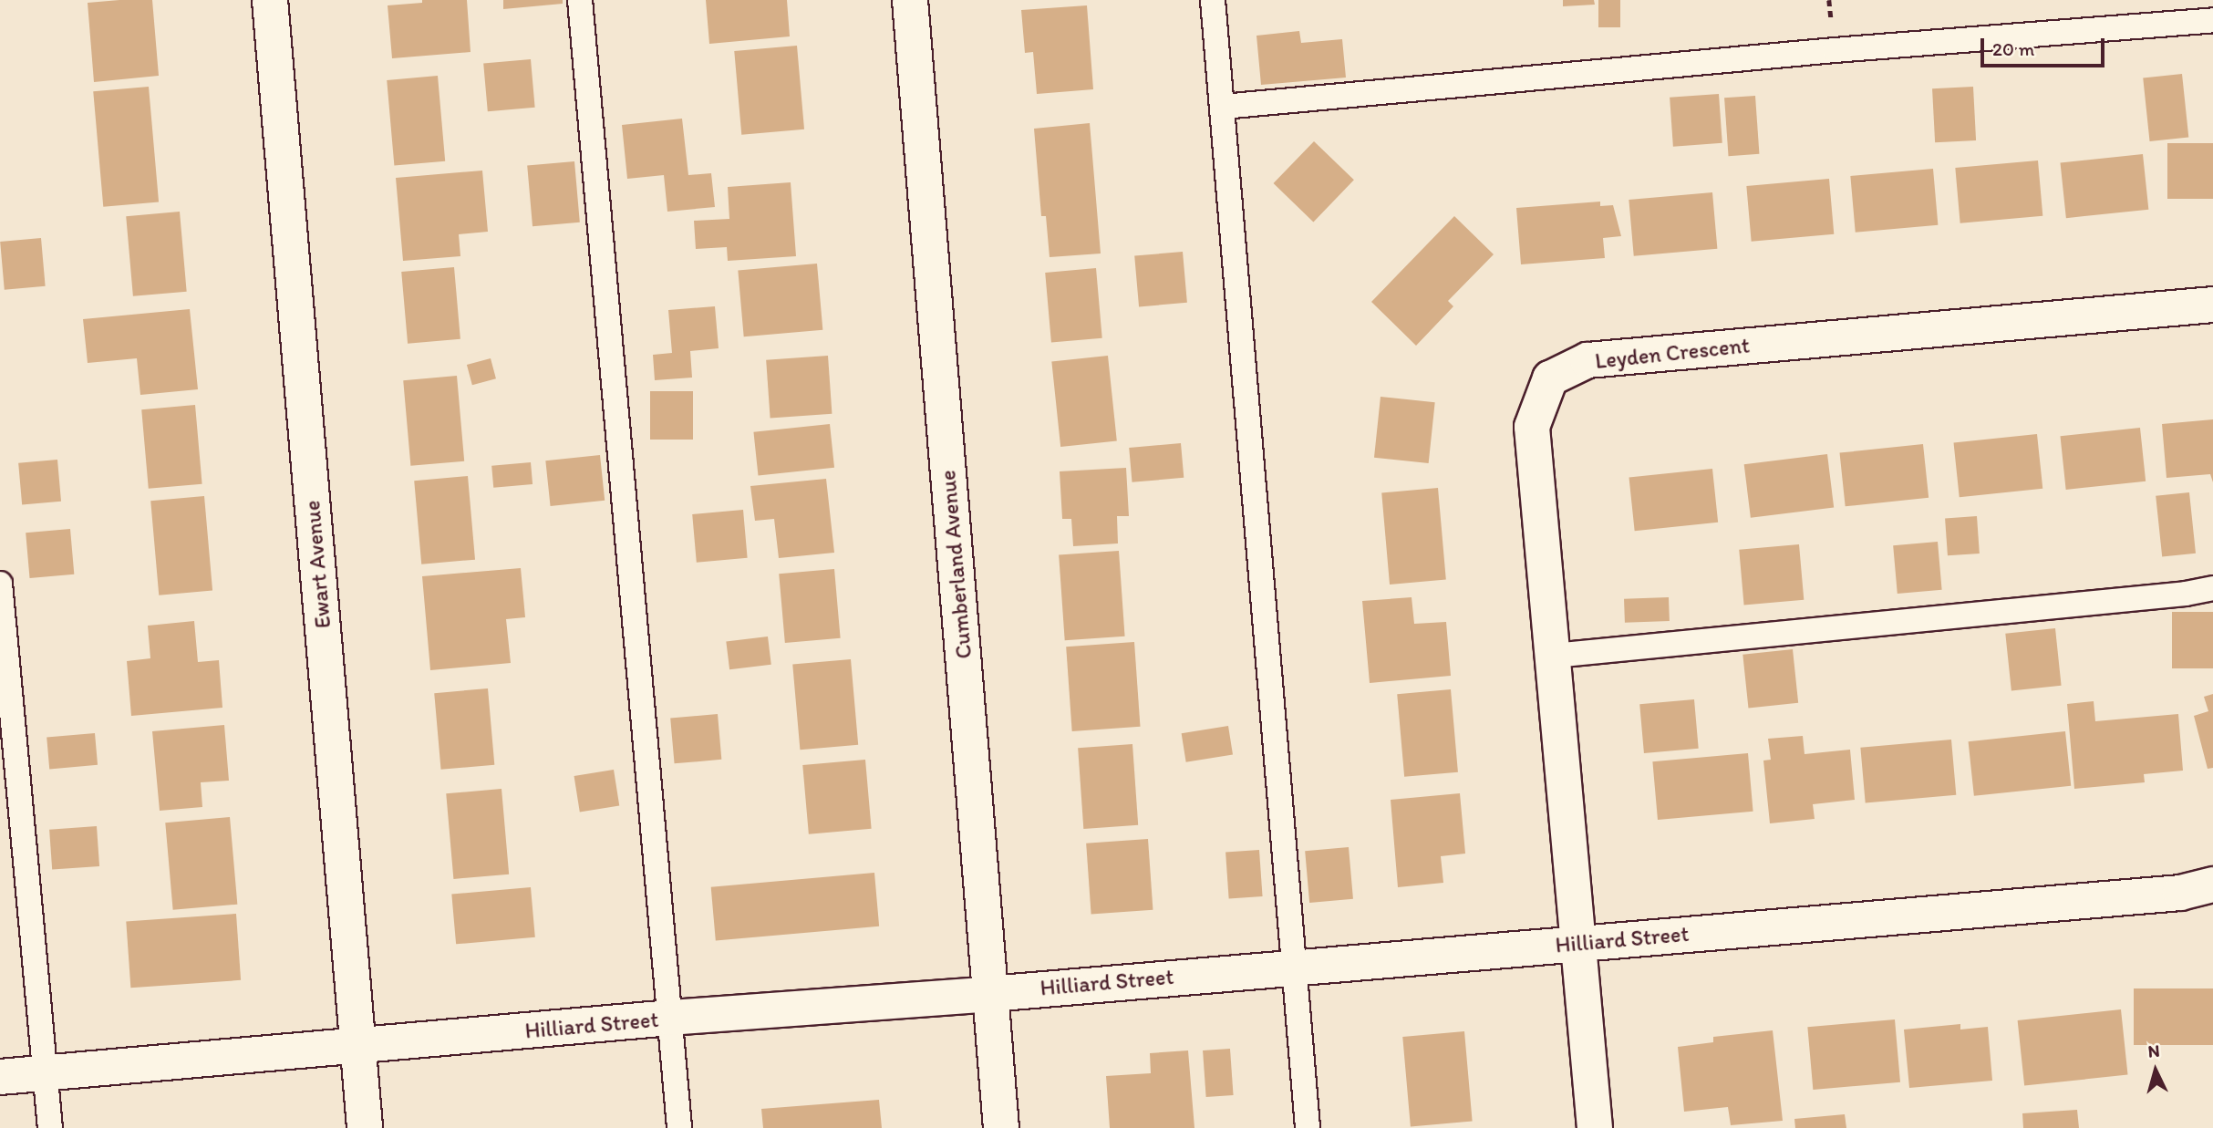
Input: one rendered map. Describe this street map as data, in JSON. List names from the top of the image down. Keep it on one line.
{"streets":{"street":["Leyden Crescent","Ewart Avenue","Cumberland Avenue","Hilliard Street"]},"crossings":[["Leyden Crescent","Hilliard Street"],["Ewart Avenue","Hilliard Street"],["Cumberland Avenue","Hilliard Street"]],"scale_bar":"20 m","north":"top"}
